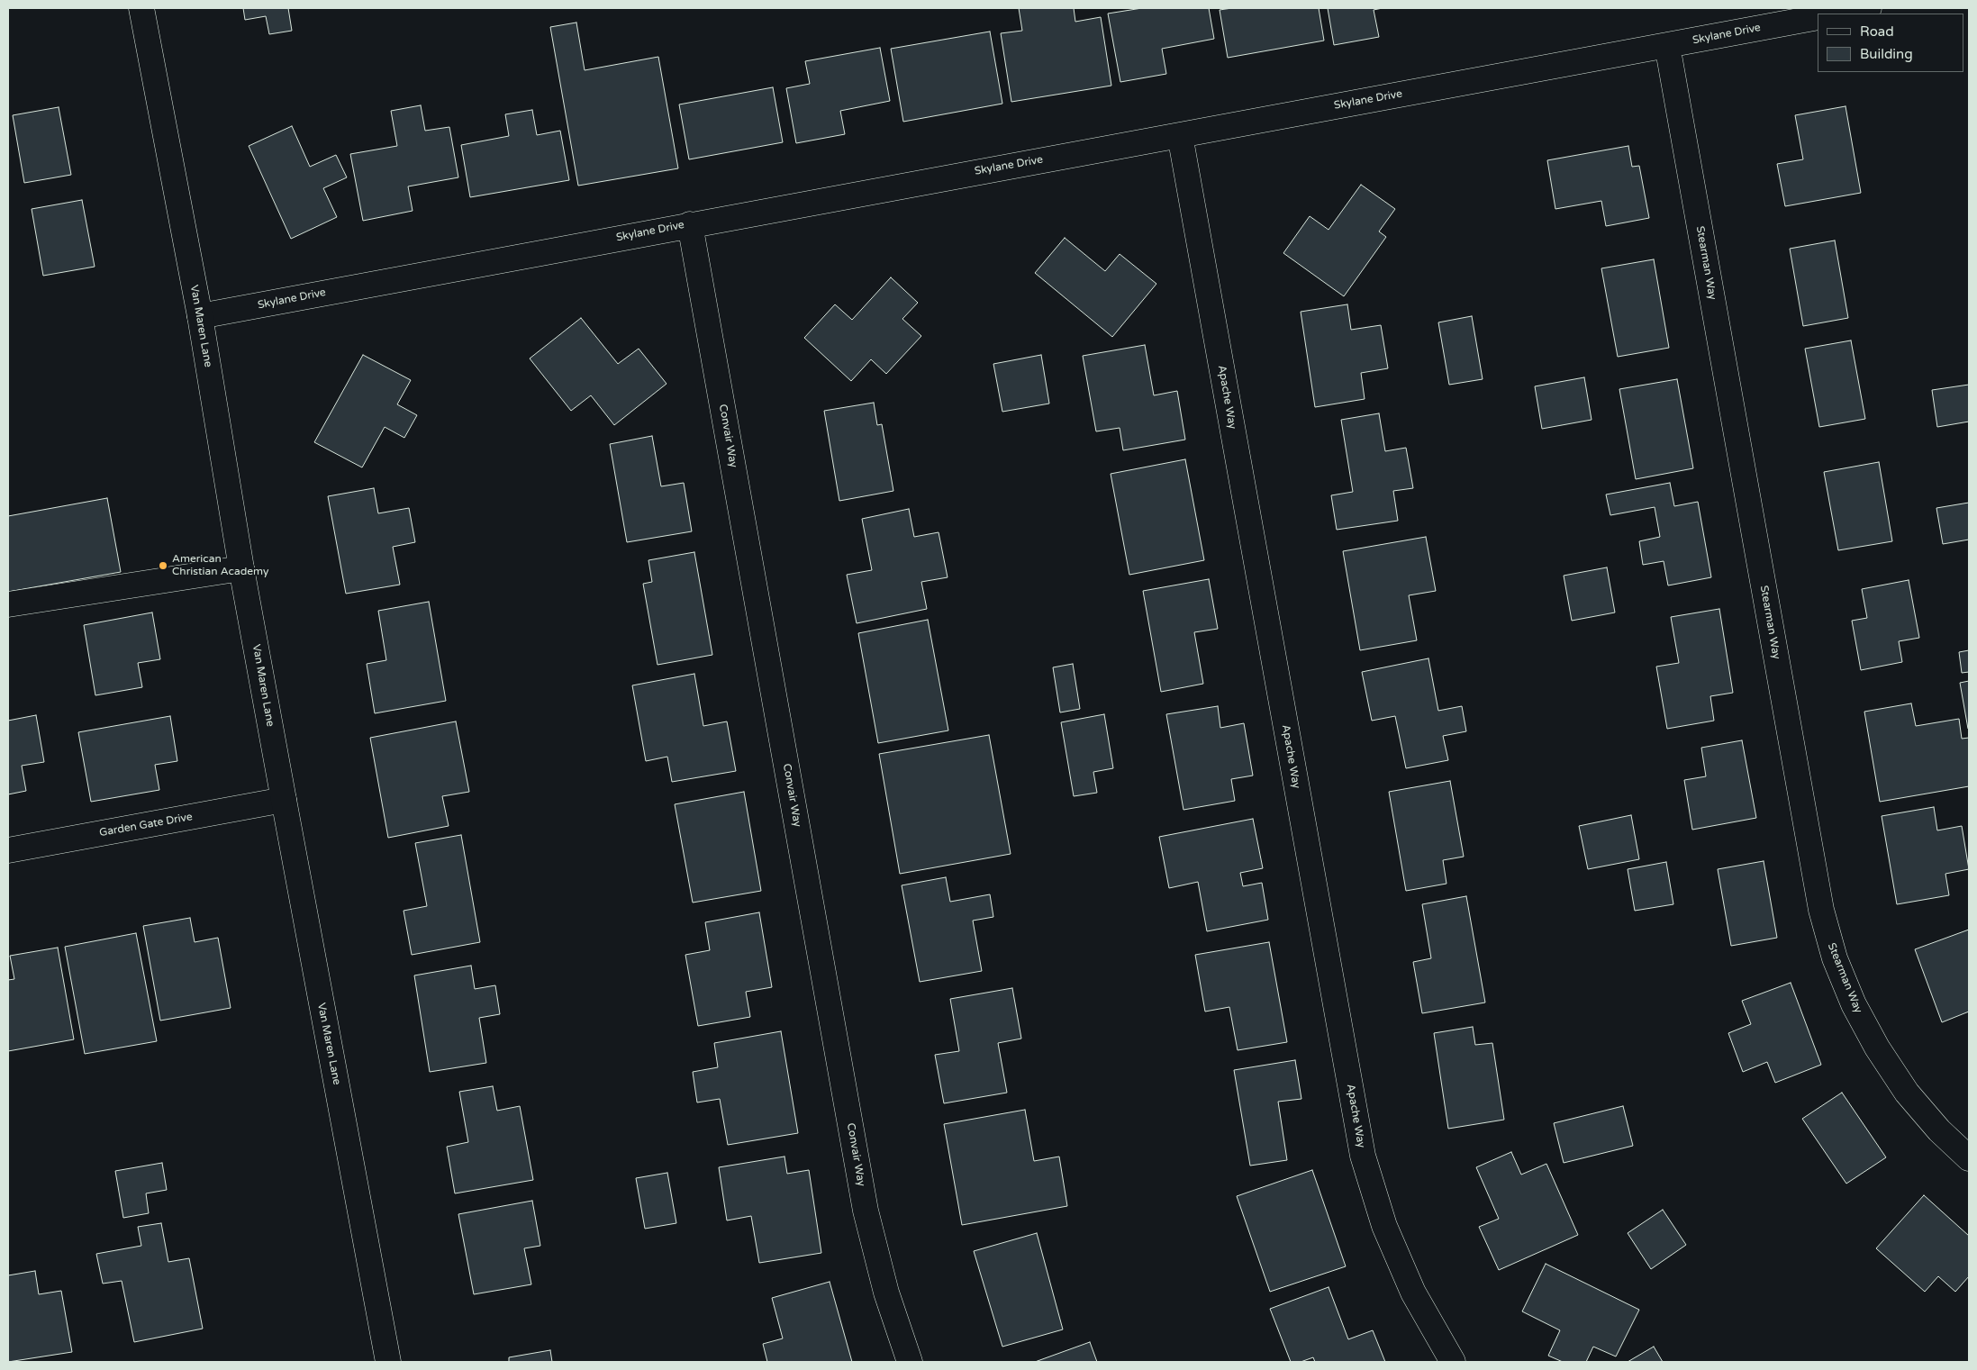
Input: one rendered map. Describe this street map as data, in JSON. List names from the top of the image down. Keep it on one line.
{"streets":{"street":["Skylane Drive","Stearman Way","Van Maren Lane","Apache Way","Convair Way","Garden Gate Drive"]},"crossings":[["Skylane Drive","Stearman Way"],["Skylane Drive","Van Maren Lane"],["Skylane Drive","Apache Way"],["Skylane Drive","Convair Way"],["Van Maren Lane","Garden Gate Drive"]],"places":["American Christian Academy"],"legend":["Road","Building"]}
